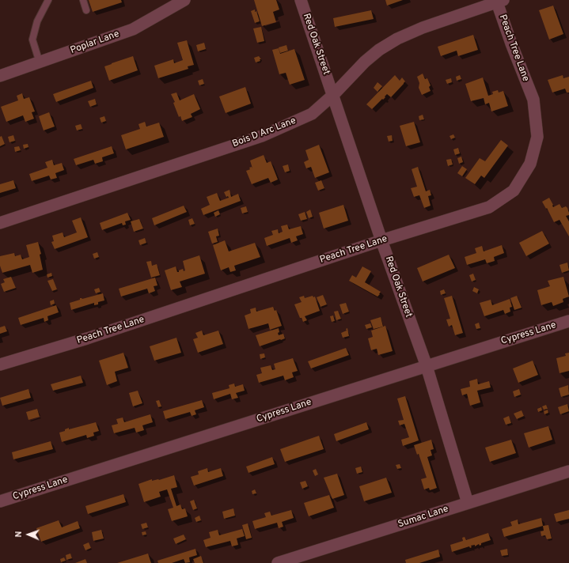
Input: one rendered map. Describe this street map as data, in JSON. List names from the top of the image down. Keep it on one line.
{"streets":{"street":["Poplar Lane","Red Oak Street","Peach Tree Lane","Bois D Arc Lane","Cypress Lane","Sumac Lane"]},"crossings":[["Red Oak Street","Peach Tree Lane"],["Red Oak Street","Bois D Arc Lane"],["Red Oak Street","Cypress Lane"],["Red Oak Street","Sumac Lane"],["Peach Tree Lane","Bois D Arc Lane"]],"north":"left"}
